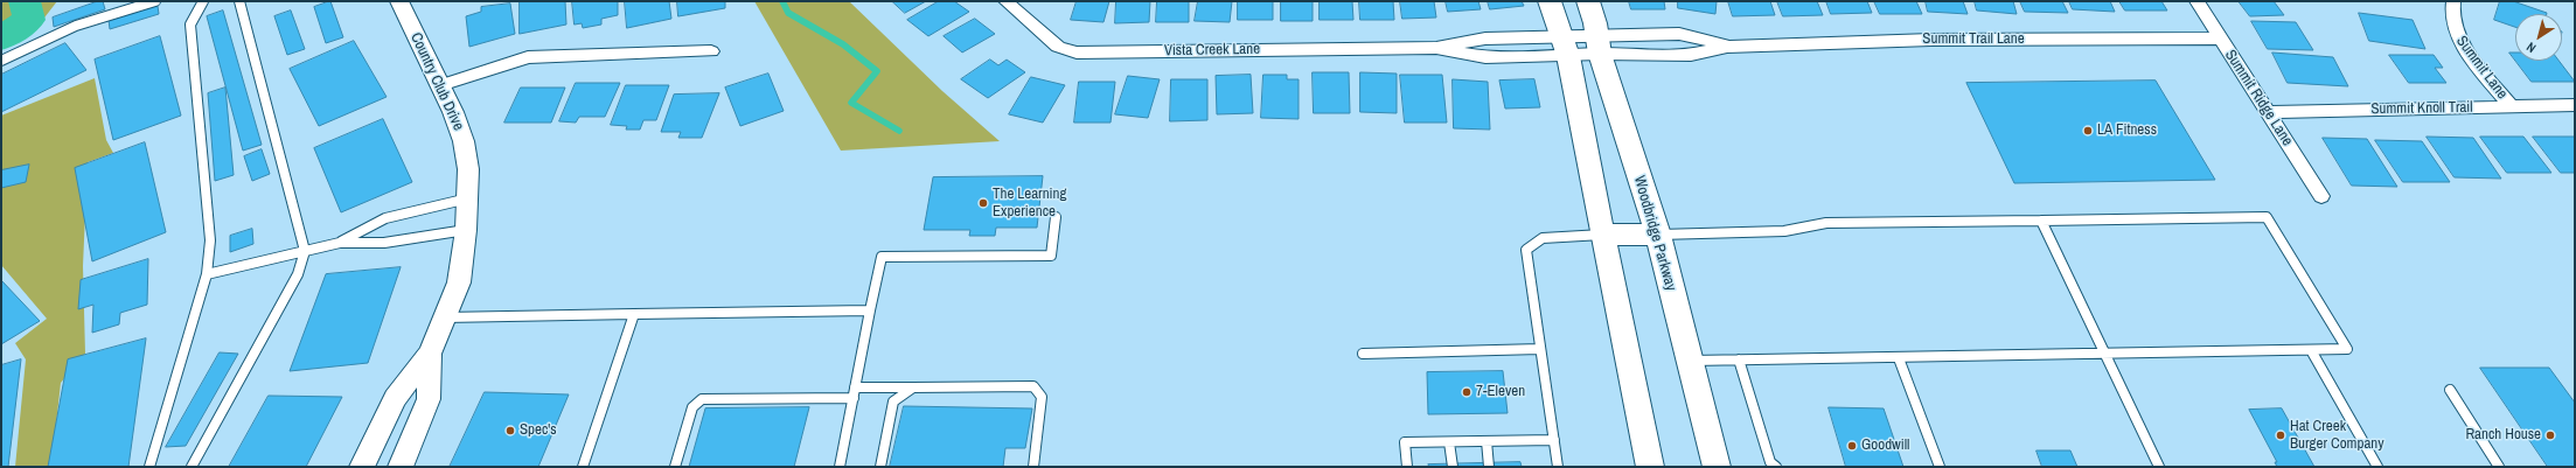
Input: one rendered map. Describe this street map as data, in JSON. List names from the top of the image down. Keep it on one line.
{"streets":{"main road":["Woodbridge Parkway"],"street":["Summit Trail Lane","Vista Creek Lane","Summit Lane","Country Club Drive","Summit Ridge Lane","Summit Knoll Trail"]},"crossings":[["Summit Trail Lane","Vista Creek Lane"],["Summit Trail Lane","Summit Ridge Lane"],["Summit Trail Lane","Woodbridge Parkway"],["Summit Lane","Summit Knoll Trail"],["Summit Ridge Lane","Summit Knoll Trail"]],"places":["LA Fitness","The Learning Experience","7-Eleven","Spec's","Hat Creek Burger Company","Ranch House","Goodwill"],"north":"bottom left"}
